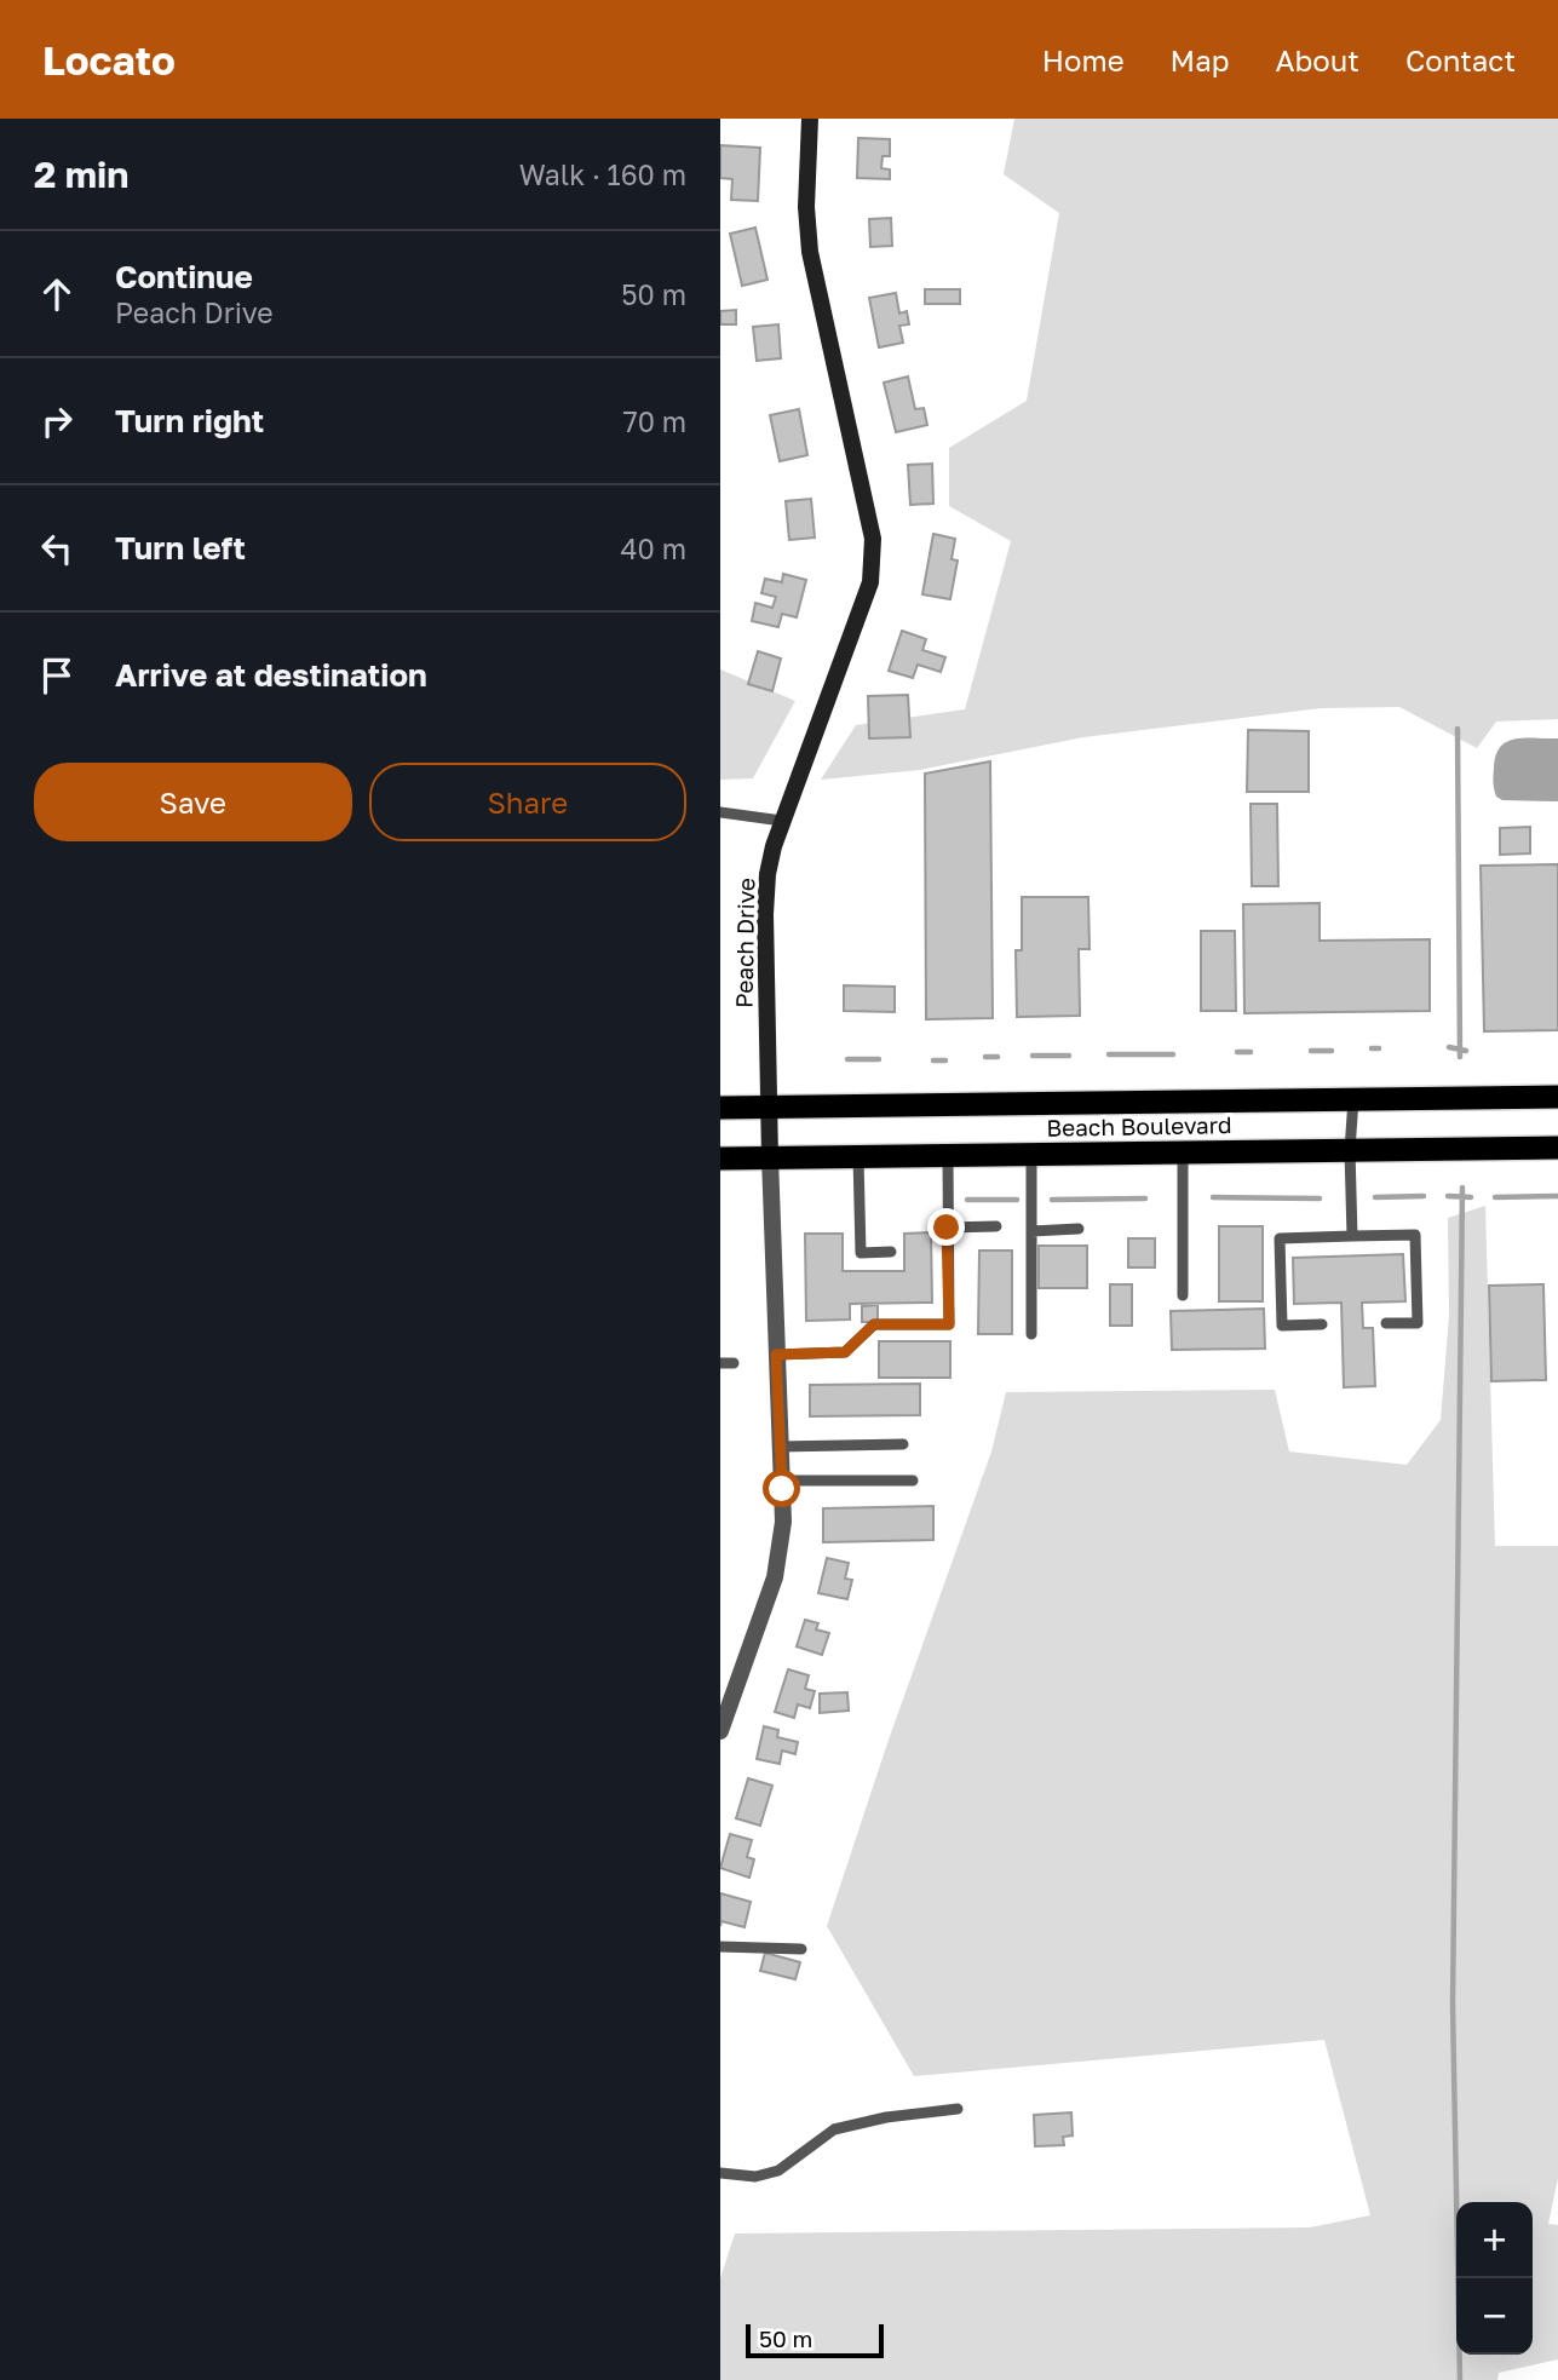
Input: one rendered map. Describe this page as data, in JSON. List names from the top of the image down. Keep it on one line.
{"streets":{"highway":["Beach Boulevard"],"main road":["Peach Drive"]},"crossings":[["Peach Drive","Beach Boulevard"]],"scale_bar":"50 m","page":{"header":"Locato","nav":["Home","Map","About","Contact"],"heading":["2 min","Walk · 160 m"],"list":[["Continue","Peach Drive","50 m"],["Turn right","70 m"],["Turn left","40 m"],"Arrive at destination"],"buttons":["Save","Share"],"map_buttons":["+","−"],"scale":"50 m"}}
